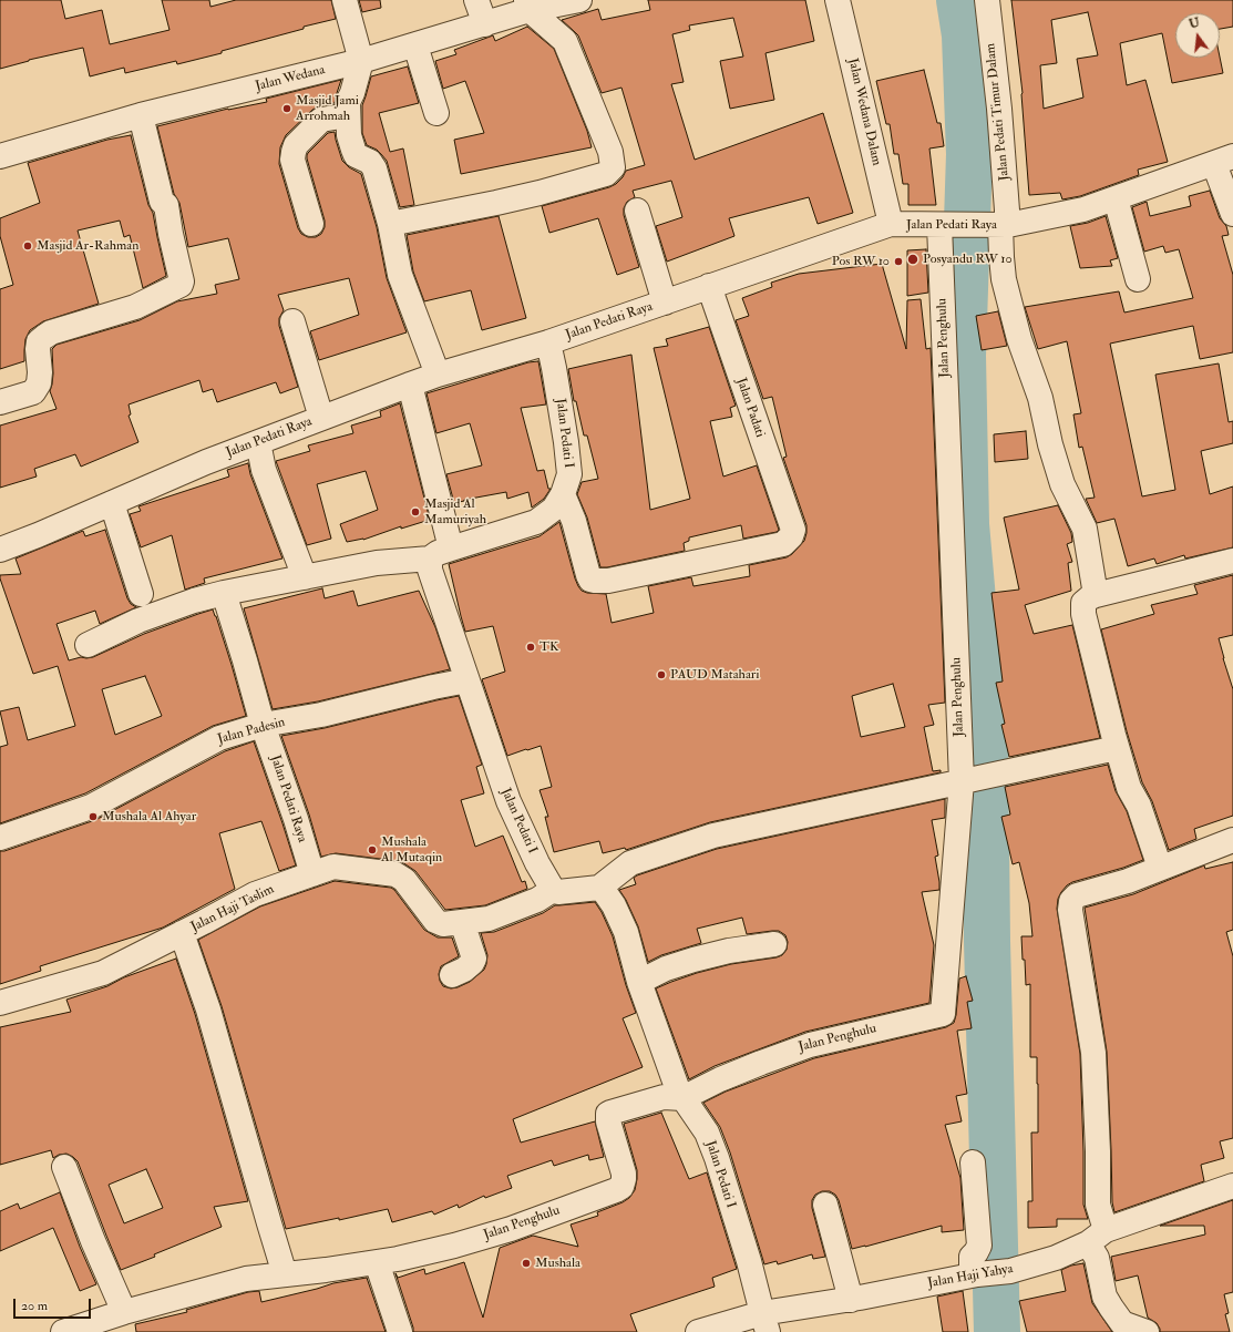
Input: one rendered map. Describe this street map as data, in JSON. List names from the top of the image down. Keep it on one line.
{"streets":{"street":["Jalan Wedana","Jalan Wedana Dalam","Jalan Pedati Timur Dalam","Jalan Pedati Raya","Jalan Penghulu","Jalan Padati","Jalan Pedati I","Jalan Padesin","Jalan Haji Taslim","Jalan Haji Yahya"]},"crossings":[["Jalan Wedana Dalam","Jalan Pedati Raya"],["Jalan Pedati Timur Dalam","Jalan Pedati Raya"],["Jalan Pedati Raya","Jalan Penghulu"],["Jalan Pedati Raya","Jalan Padati"],["Jalan Pedati Raya","Jalan Pedati I"],["Jalan Pedati Raya","Jalan Padesin"],["Jalan Pedati Raya","Jalan Haji Taslim"],["Jalan Penghulu","Jalan Pedati I"],["Jalan Padati","Jalan Pedati I"],["Jalan Pedati I","Jalan Padesin"],["Jalan Pedati I","Jalan Haji Taslim"],["Jalan Pedati I","Jalan Haji Yahya"]],"places":["Masjid Jami Arrohmah","Masjid Ar-Rahman","Posyandu RW 10","Pos RW 10","Masjid Al Mamuriyah","TK","PAUD Matahari","Mushala Al Ahyar","Mushala Al Mutaqin","Mushala"],"scale_bar":"20 m","north":"top"}
